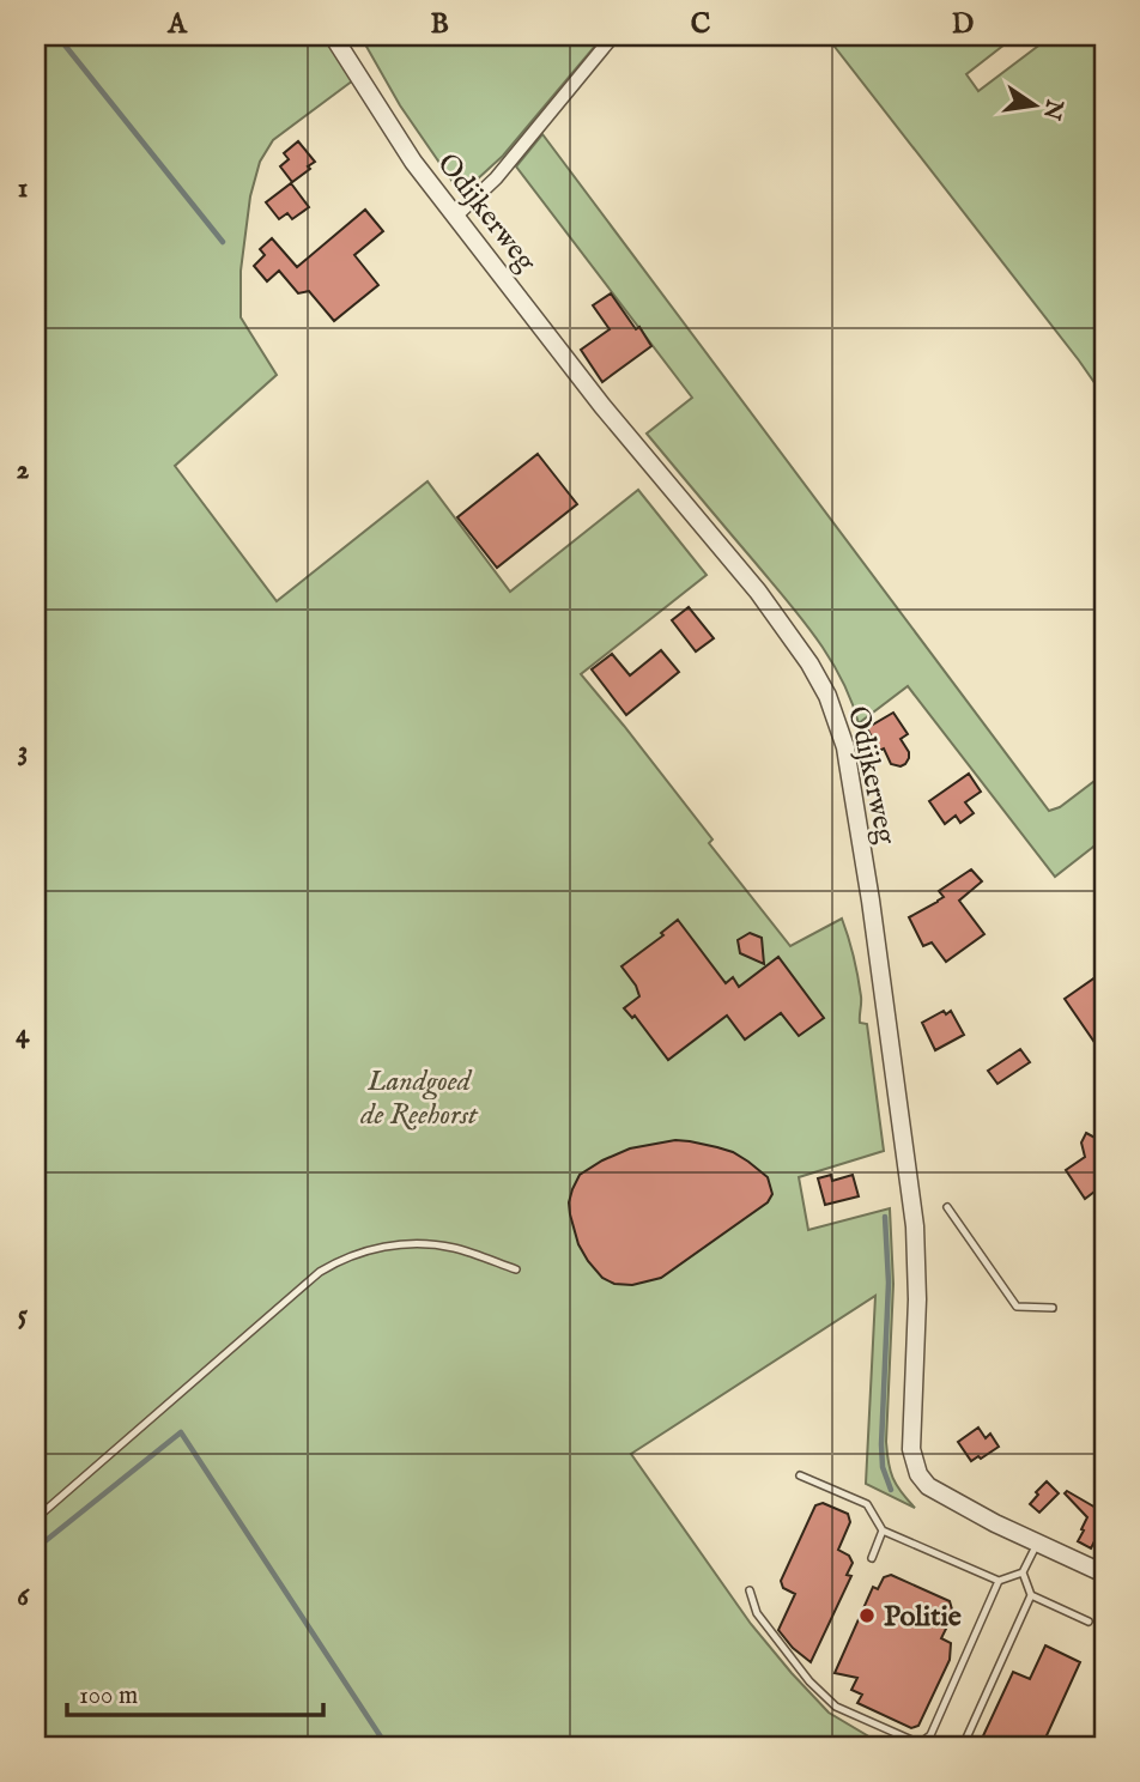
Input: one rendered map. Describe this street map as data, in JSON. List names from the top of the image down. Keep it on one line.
{"streets":{"street":["Odijkerweg"]},"parks":["Landgoed de Reehorst"],"places":["Politie"],"scale_bar":"100 m","north":"right","grid":{"columns":["A","B","C","D"],"rows":["1","2","3","4","5","6"]}}
